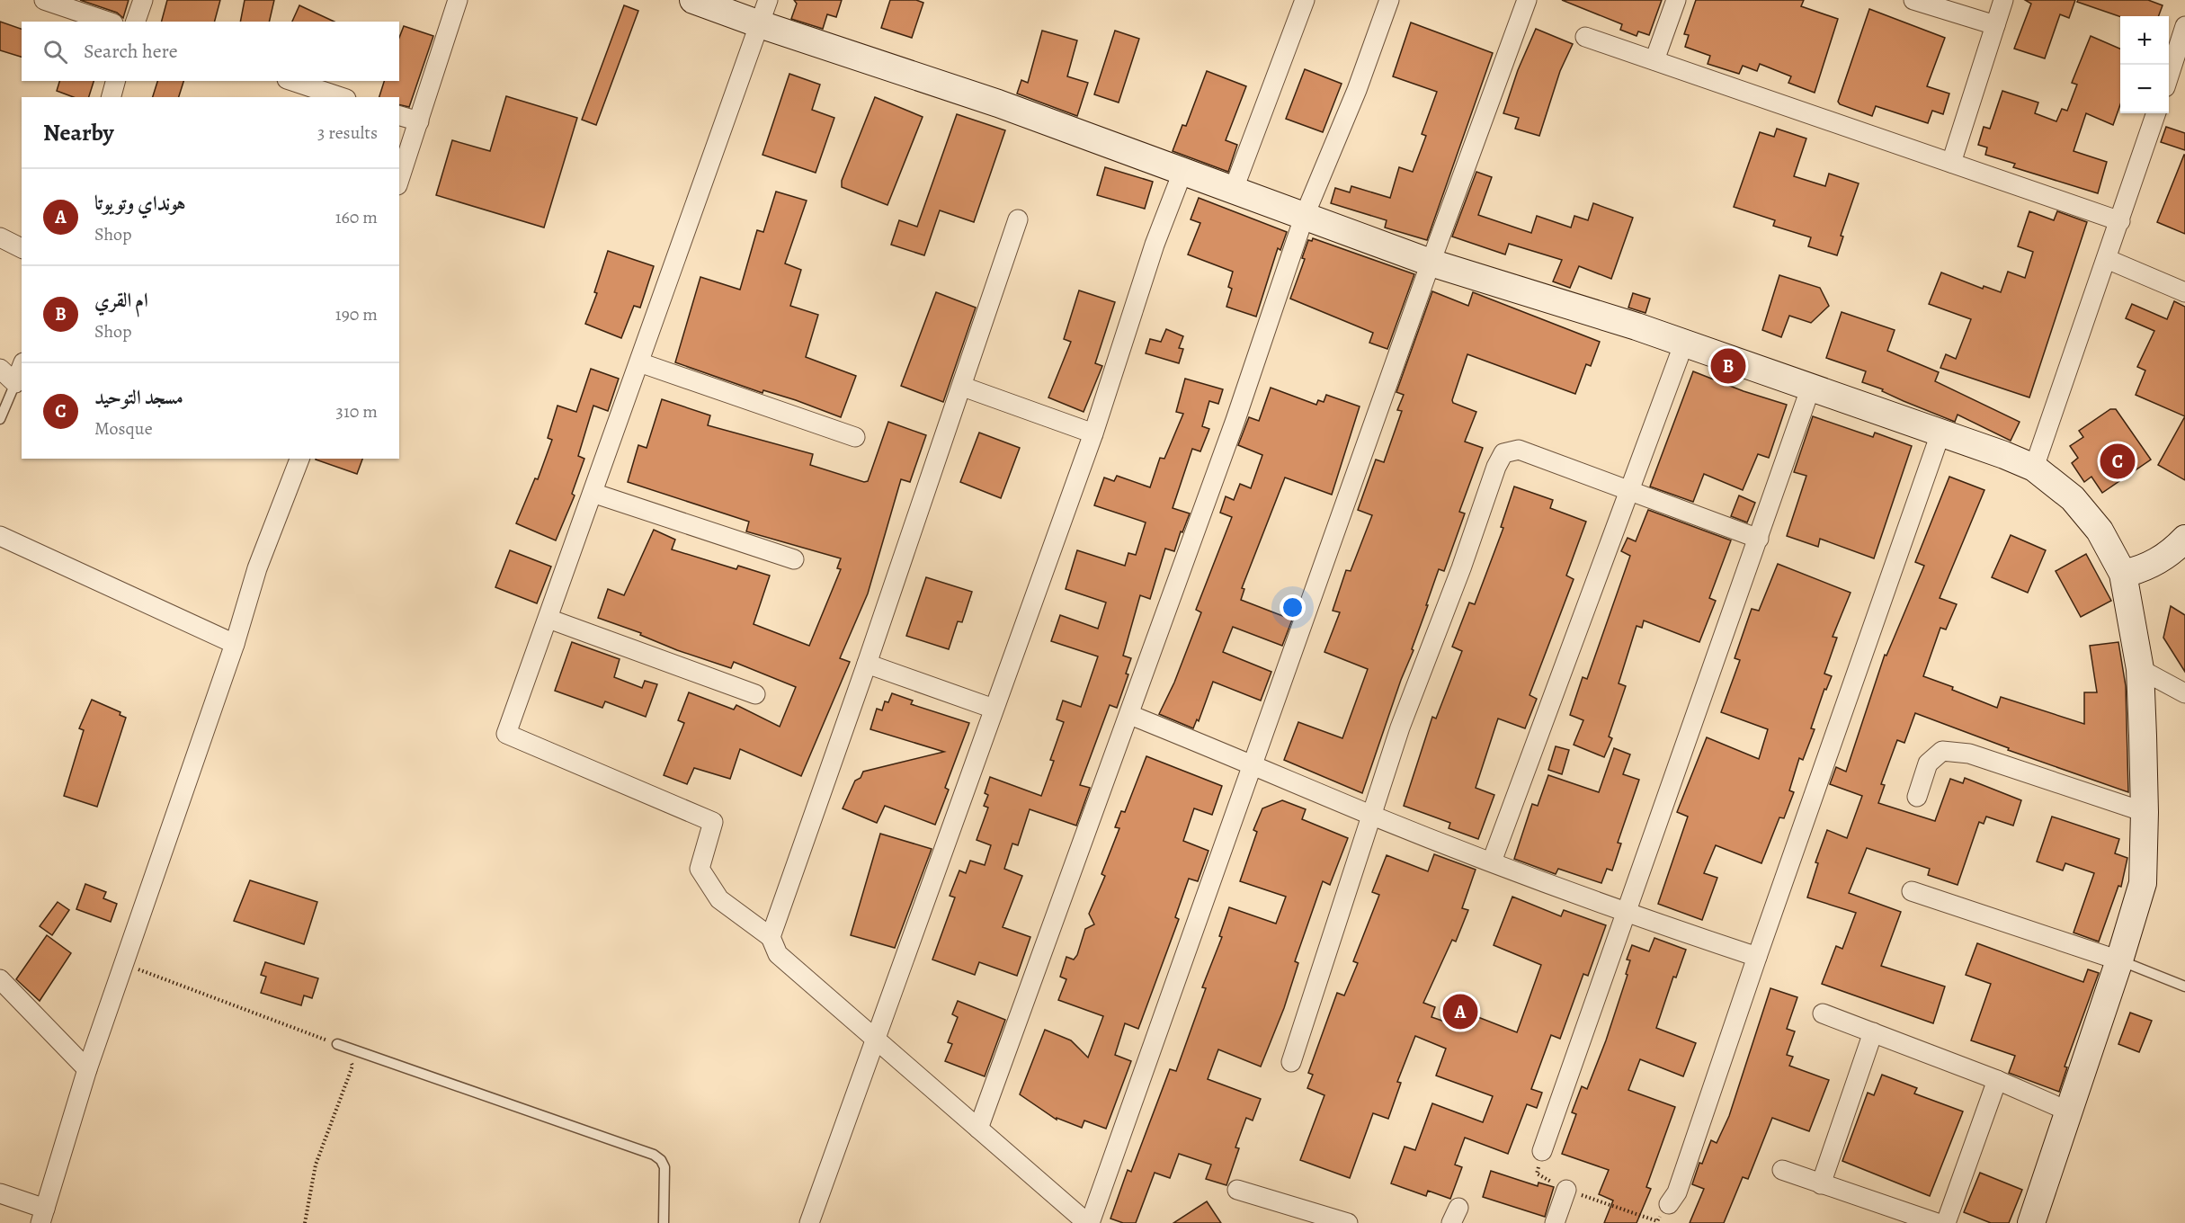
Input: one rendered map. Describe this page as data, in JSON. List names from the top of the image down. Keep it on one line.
{"page":{"map_buttons":["+","−"],"search":"Search here","heading":["Nearby","3 results"],"list":[{"mark":"A","name":"هونداي وتويوتا","note":"Shop","value":"160 m"},{"mark":"B","name":"ام القري","note":"Shop","value":"190 m"},{"mark":"C","name":"مسجد التوحيد","note":"Mosque","value":"310 m"}],"pins":["B","C","A"]}}
